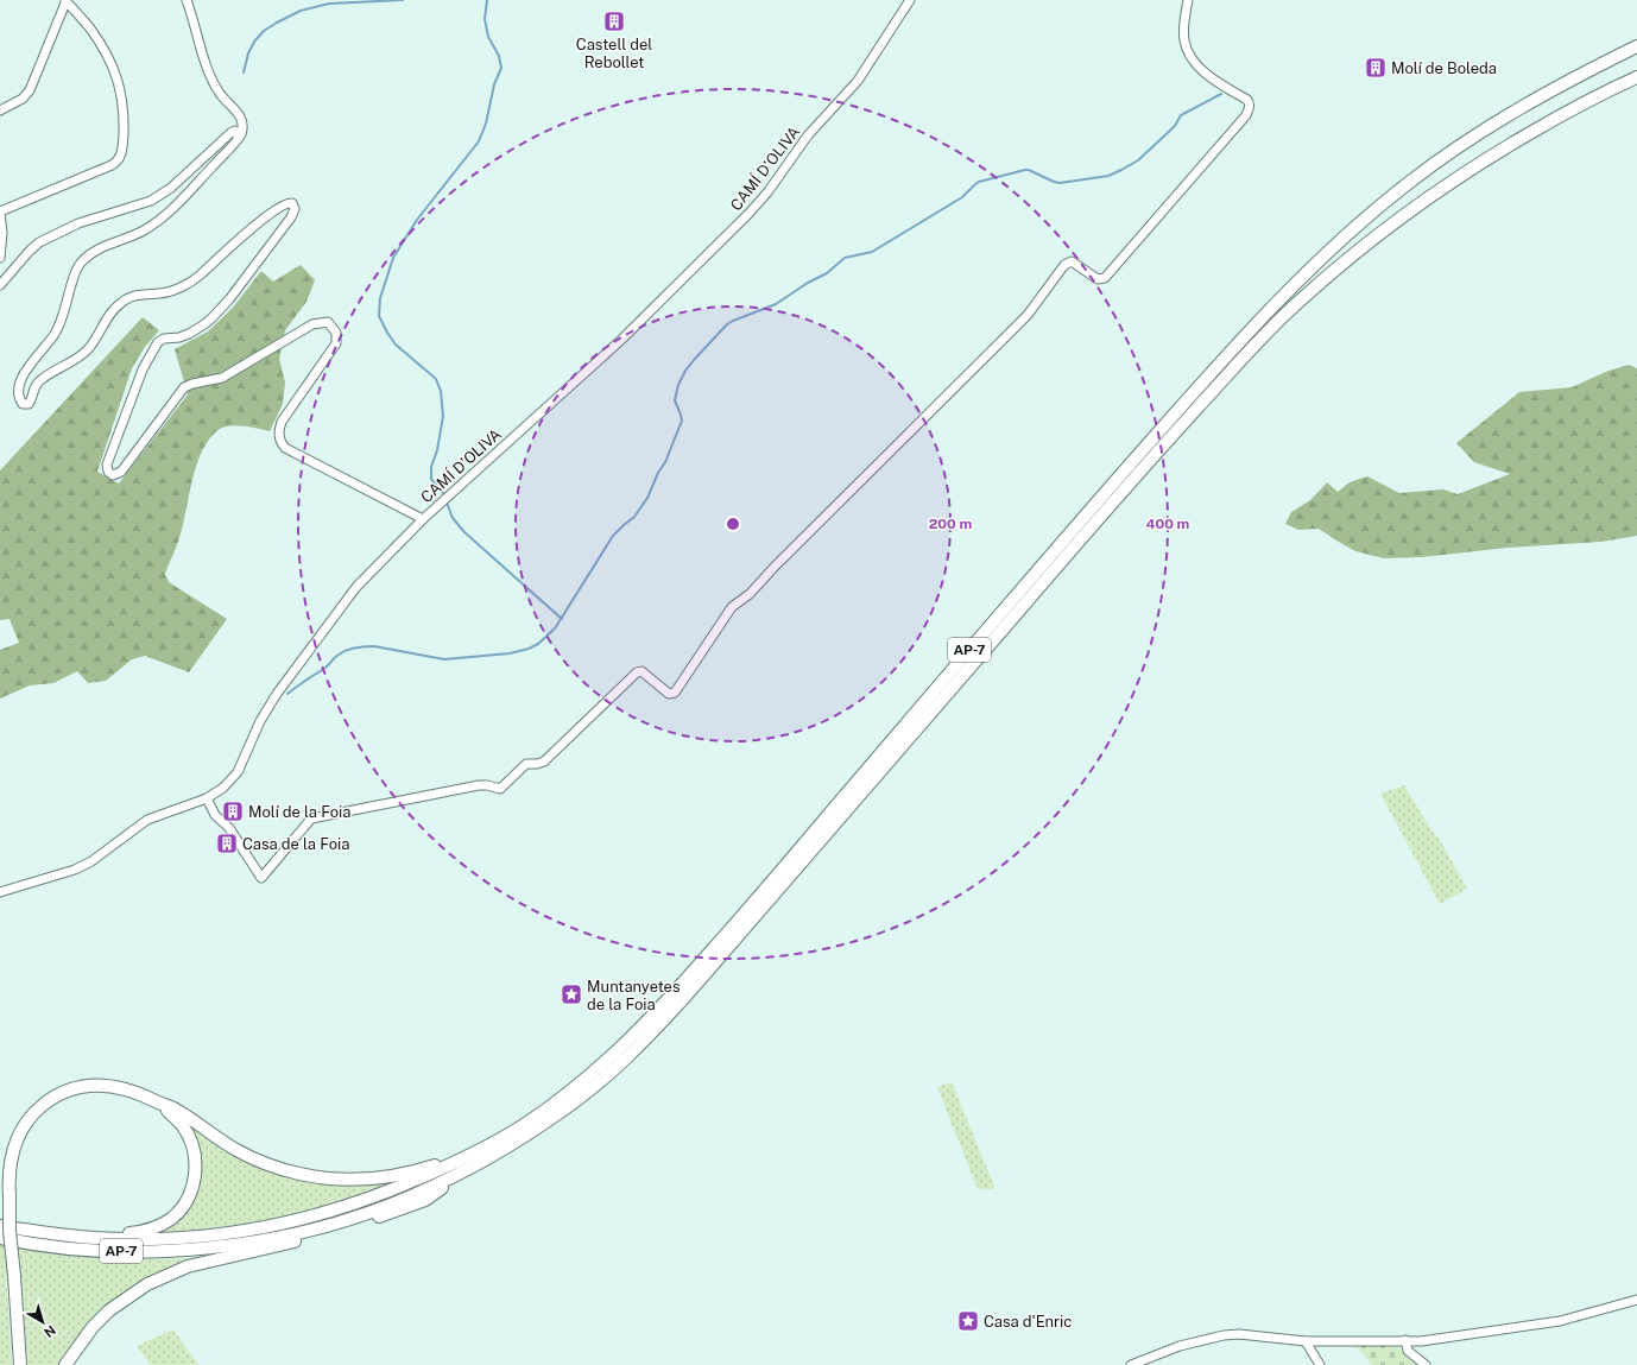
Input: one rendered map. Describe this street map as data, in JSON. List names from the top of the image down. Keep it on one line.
{"streets":{"highway":["AP-7"],"street":["CAMÍ D’OLIVA"]},"places":{"building":["Castell del Rebollet","Molí de Boleda","Molí de la Foia","Casa de la Foia"],"place":["Muntanyetes de la Foia","Casa d'Enric"]},"north":"bottom right","rings":["200 m","400 m"]}
